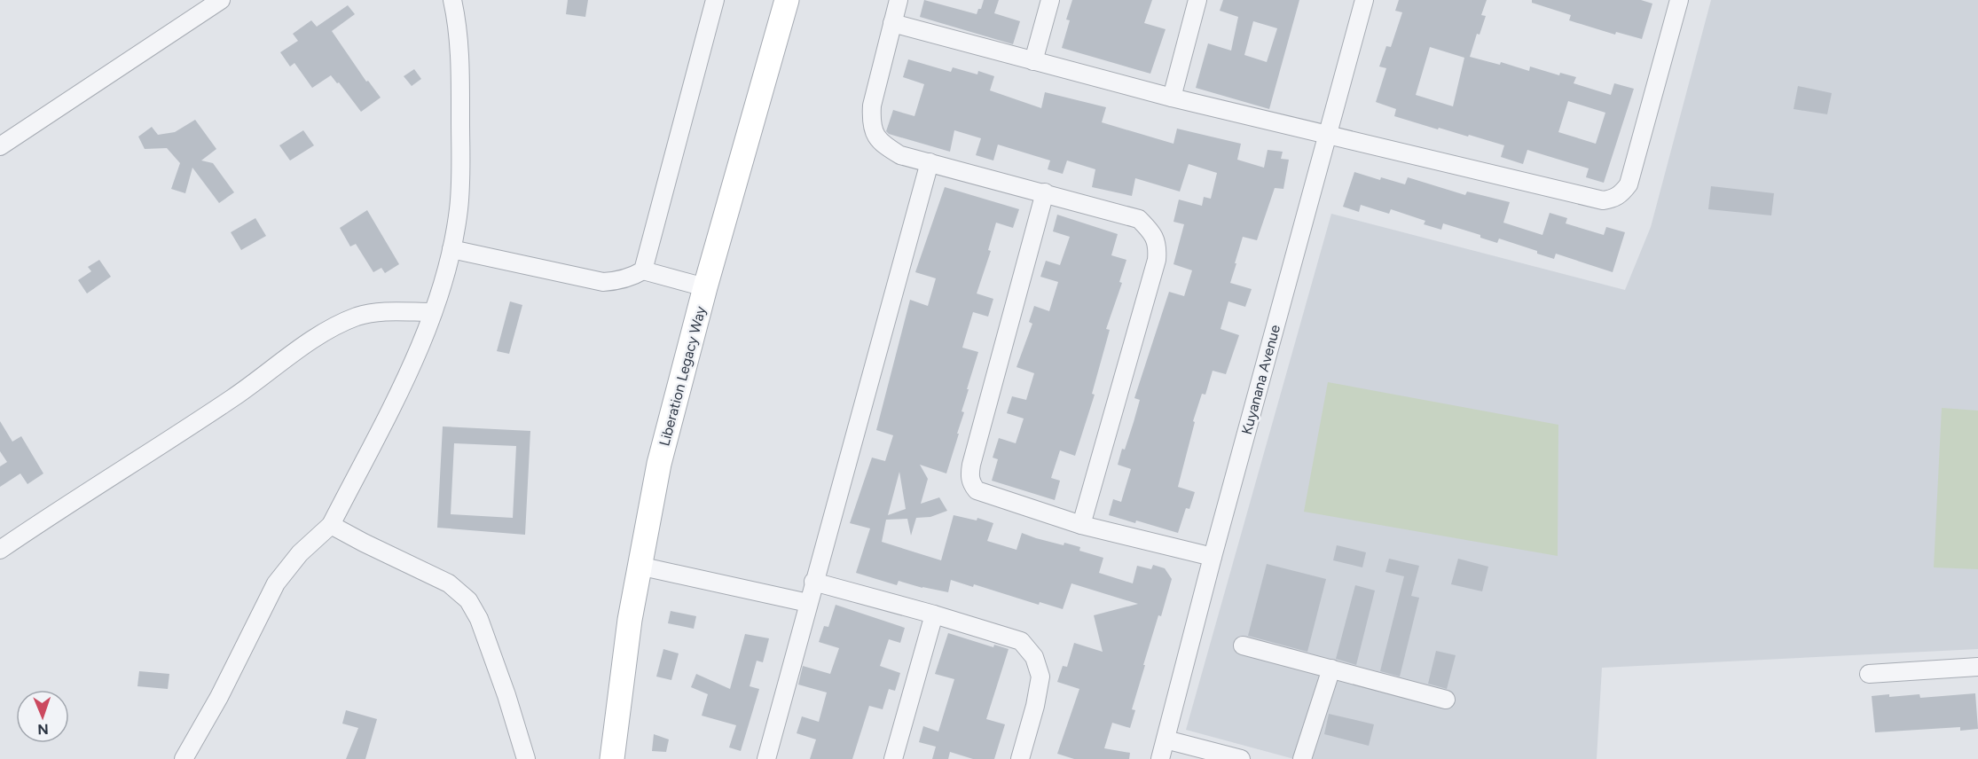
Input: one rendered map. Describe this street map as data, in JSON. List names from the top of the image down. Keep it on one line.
{"streets":{"main road":["Liberation Legacy Way"],"street":["Kuyanana Avenue"]},"north":"bottom"}
